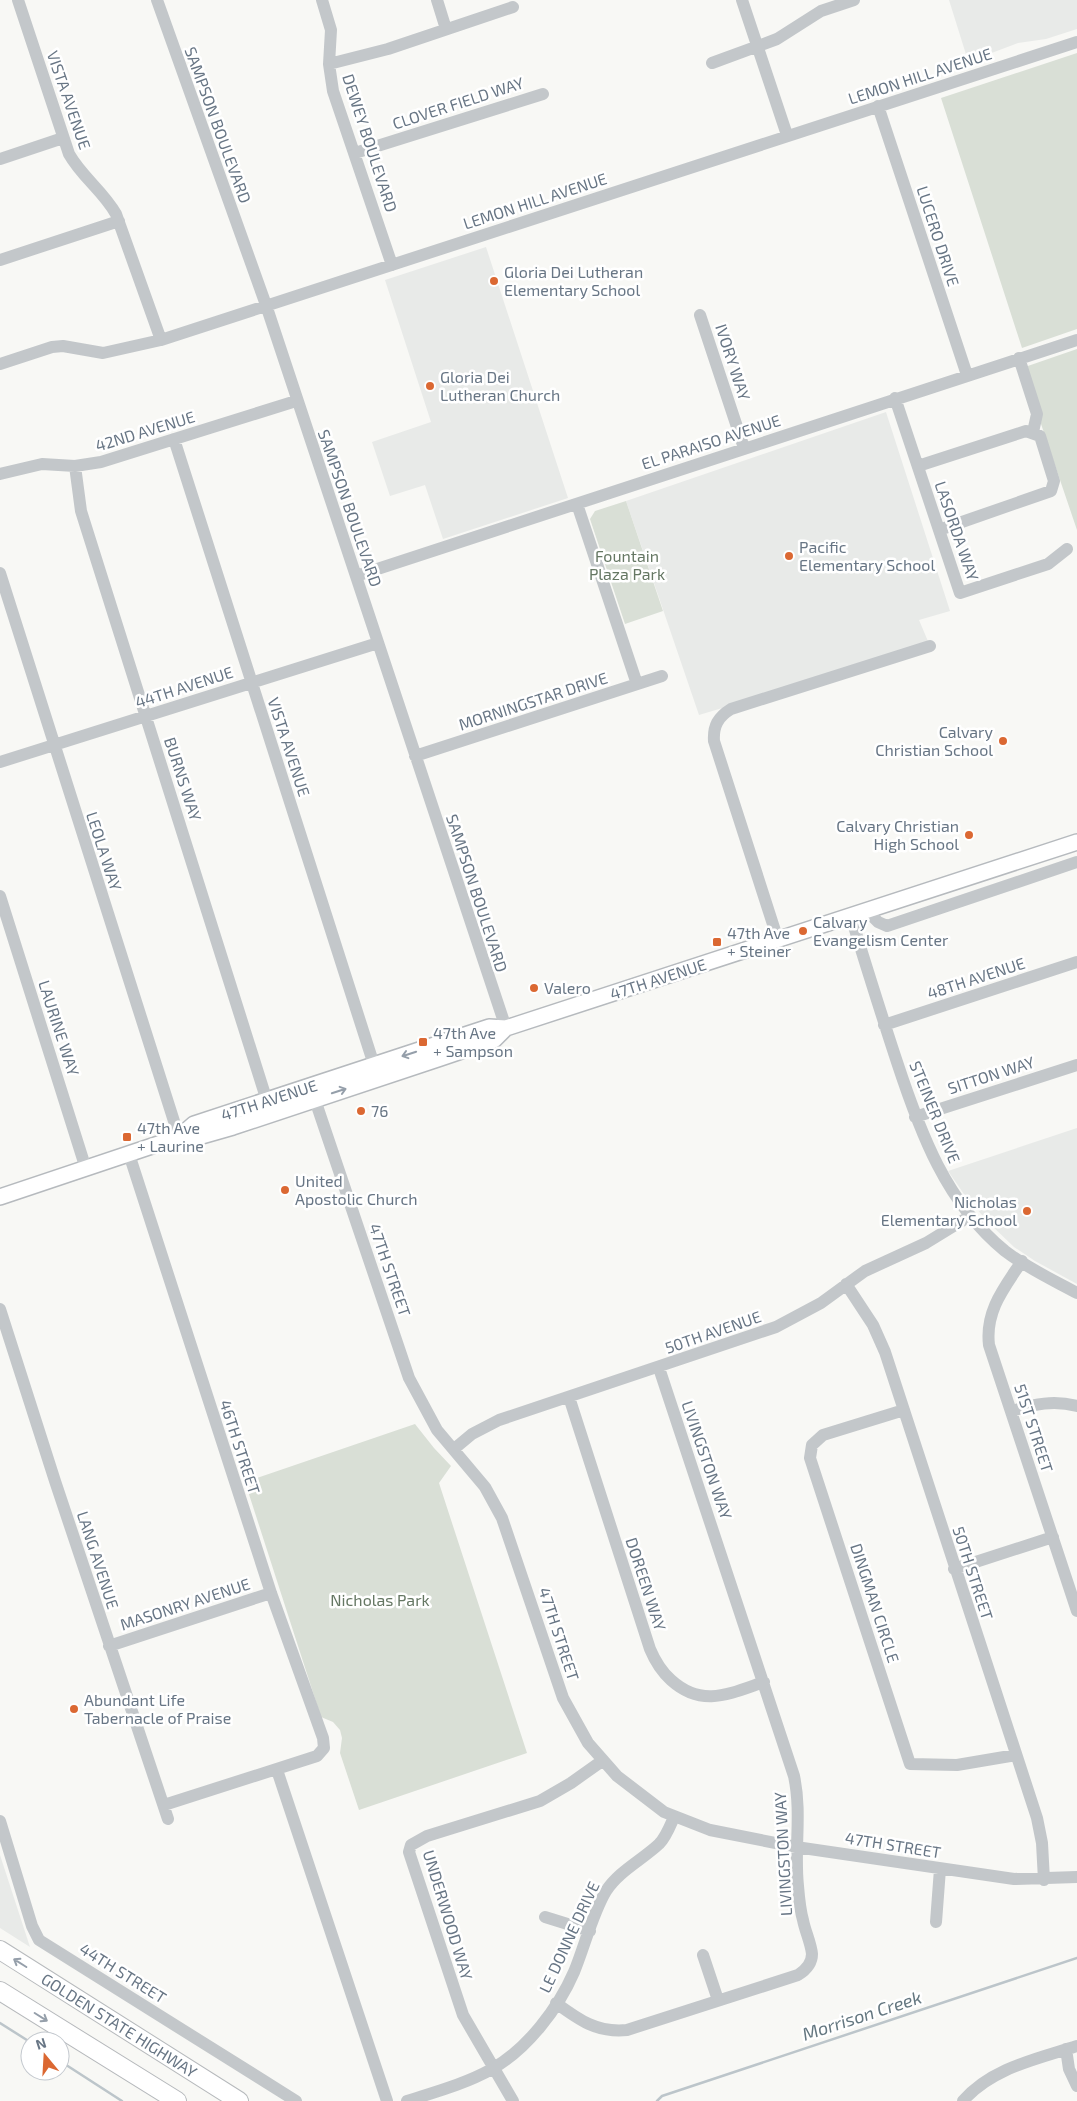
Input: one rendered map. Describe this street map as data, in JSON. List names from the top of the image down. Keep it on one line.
{"streets":{"highway":["GOLDEN STATE HIGHWAY"],"main road":["47TH AVENUE"],"street":["LEMON HILL AVENUE","VISTA AVENUE","CLOVER FIELD WAY","SAMPSON BOULEVARD","DEWEY BOULEVARD","LUCERO DRIVE","IVORY WAY","42ND AVENUE","EL PARAISO AVENUE","LASORDA WAY","44TH AVENUE","MORNINGSTAR DRIVE","BURNS WAY","LEOLA WAY","48TH AVENUE","LAURINE WAY","SITTON WAY","STEINER DRIVE","47TH STREET","50TH AVENUE","51ST STREET","46TH STREET","LIVINGSTON WAY","LANG AVENUE","50TH STREET","DOREEN WAY","DINGMAN CIRCLE","MASONRY AVENUE","UNDERWOOD WAY","LE DONNE DRIVE","44TH STREET"]},"crossings":[["LEMON HILL AVENUE","VISTA AVENUE"],["LEMON HILL AVENUE","SAMPSON BOULEVARD"],["LEMON HILL AVENUE","DEWEY BOULEVARD"],["LEMON HILL AVENUE","LUCERO DRIVE"],["VISTA AVENUE","42ND AVENUE"],["VISTA AVENUE","44TH AVENUE"],["VISTA AVENUE","47TH AVENUE"],["CLOVER FIELD WAY","DEWEY BOULEVARD"],["SAMPSON BOULEVARD","42ND AVENUE"],["SAMPSON BOULEVARD","EL PARAISO AVENUE"],["SAMPSON BOULEVARD","44TH AVENUE"],["SAMPSON BOULEVARD","MORNINGSTAR DRIVE"],["SAMPSON BOULEVARD","47TH AVENUE"],["LUCERO DRIVE","EL PARAISO AVENUE"],["IVORY WAY","EL PARAISO AVENUE"],["42ND AVENUE","BURNS WAY"],["EL PARAISO AVENUE","LASORDA WAY"],["44TH AVENUE","BURNS WAY"],["44TH AVENUE","LEOLA WAY"],["BURNS WAY","47TH AVENUE"],["LEOLA WAY","47TH AVENUE"],["48TH AVENUE","STEINER DRIVE"],["47TH AVENUE","LAURINE WAY"],["47TH AVENUE","STEINER DRIVE"],["47TH AVENUE","47TH STREET"],["47TH AVENUE","46TH STREET"],["SITTON WAY","STEINER DRIVE"],["STEINER DRIVE","50TH AVENUE"],["STEINER DRIVE","51ST STREET"],["47TH STREET","50TH AVENUE"],["47TH STREET","LIVINGSTON WAY"],["47TH STREET","50TH STREET"],["47TH STREET","UNDERWOOD WAY"],["47TH STREET","LE DONNE DRIVE"],["50TH AVENUE","LIVINGSTON WAY"],["50TH AVENUE","50TH STREET"],["50TH AVENUE","DOREEN WAY"],["46TH STREET","MASONRY AVENUE"],["LIVINGSTON WAY","DOREEN WAY"],["LIVINGSTON WAY","LE DONNE DRIVE"],["LANG AVENUE","MASONRY AVENUE"],["50TH STREET","DINGMAN CIRCLE"],["UNDERWOOD WAY","LE DONNE DRIVE"]],"water":["Morrison Creek"],"parks":["Fountain Plaza Park","Nicholas Park"],"places":{"other":["Gloria Dei Lutheran Elementary School","Gloria Dei Lutheran Church","Pacific Elementary School","Calvary Christian School","Calvary Christian High School","Calvary Evangelism Center","Valero","76","United Apostolic Church","Nicholas Elementary School","Abundant Life Tabernacle of Praise"],"transit":["47th Ave + Steiner","47th Ave + Sampson","47th Ave + Laurine"]},"north":"top"}
